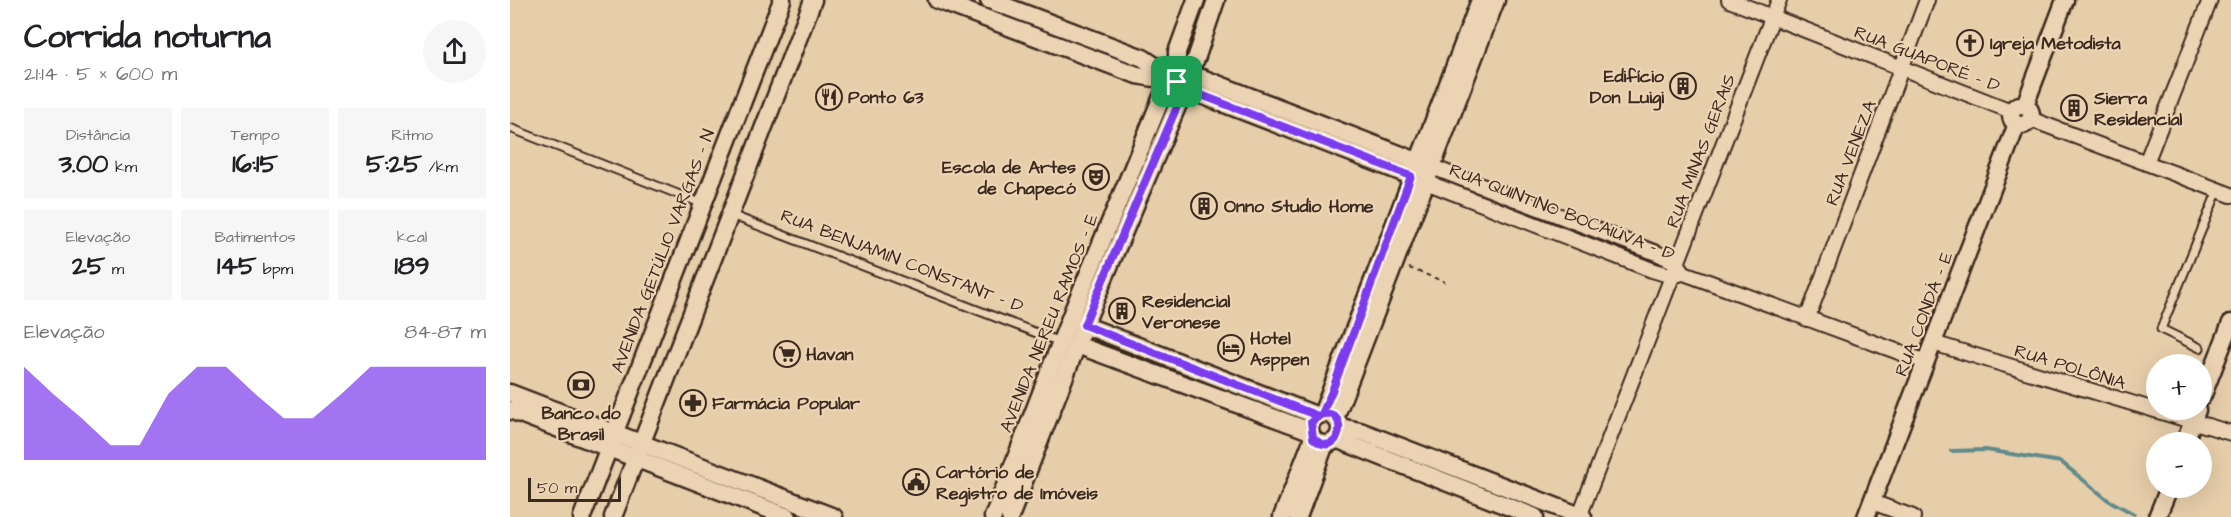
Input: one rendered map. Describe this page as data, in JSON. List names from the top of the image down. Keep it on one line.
{"streets":{"street":["RUA GUAPORÉ - D","RUA MINAS GERAIS","RUA VENEZA","RUA QUINTINO BOCAIÚVA - D","AVENIDA GETÚLIO VARGAS - N","RUA BENJAMIN CONSTANT - D","RUA CONDÁ - E","AVENIDA NEREU RAMOS - E","RUA POLÔNIA"]},"crossings":[["RUA GUAPORÉ - D","RUA MINAS GERAIS"],["RUA GUAPORÉ - D","RUA VENEZA"],["RUA GUAPORÉ - D","RUA CONDÁ - E"],["RUA MINAS GERAIS","RUA QUINTINO BOCAIÚVA - D"],["RUA MINAS GERAIS","RUA BENJAMIN CONSTANT - D"],["RUA VENEZA","RUA QUINTINO BOCAIÚVA - D"],["RUA QUINTINO BOCAIÚVA - D","RUA CONDÁ - E"],["RUA QUINTINO BOCAIÚVA - D","AVENIDA NEREU RAMOS - E"],["RUA BENJAMIN CONSTANT - D","AVENIDA NEREU RAMOS - E"],["RUA CONDÁ - E","RUA POLÔNIA"]],"places":{"church":["Igreja Metodista"],"building":["Edifício Don Luigi","Sierra Residencial","Onno Studio Home","Residencial Veronese"],"restaurant":["Ponto 63"],"theatre":["Escola de Artes de Chapecó"],"hotel":["Hotel Asppen"],"supermarket":["Havan"],"bank":["Banco do Brasil"],"pharmacy":["Farmácia Popular"],"public building":["Cartório de Registro de Imóveis"]},"scale_bar":"50 m","page":{"heading":["Corrida noturna","21:14 · 5 × 600 m"],"stats":[["Distância","3.00 km"],["Tempo","16:15"],["Ritmo","5:25 /km"],["Elevação","25 m"],["Batimentos","145 bpm"],["kcal","189"]],"chart":["Elevação","84–87 m"],"map_buttons":["+","−"],"scale":"50 m"}}
